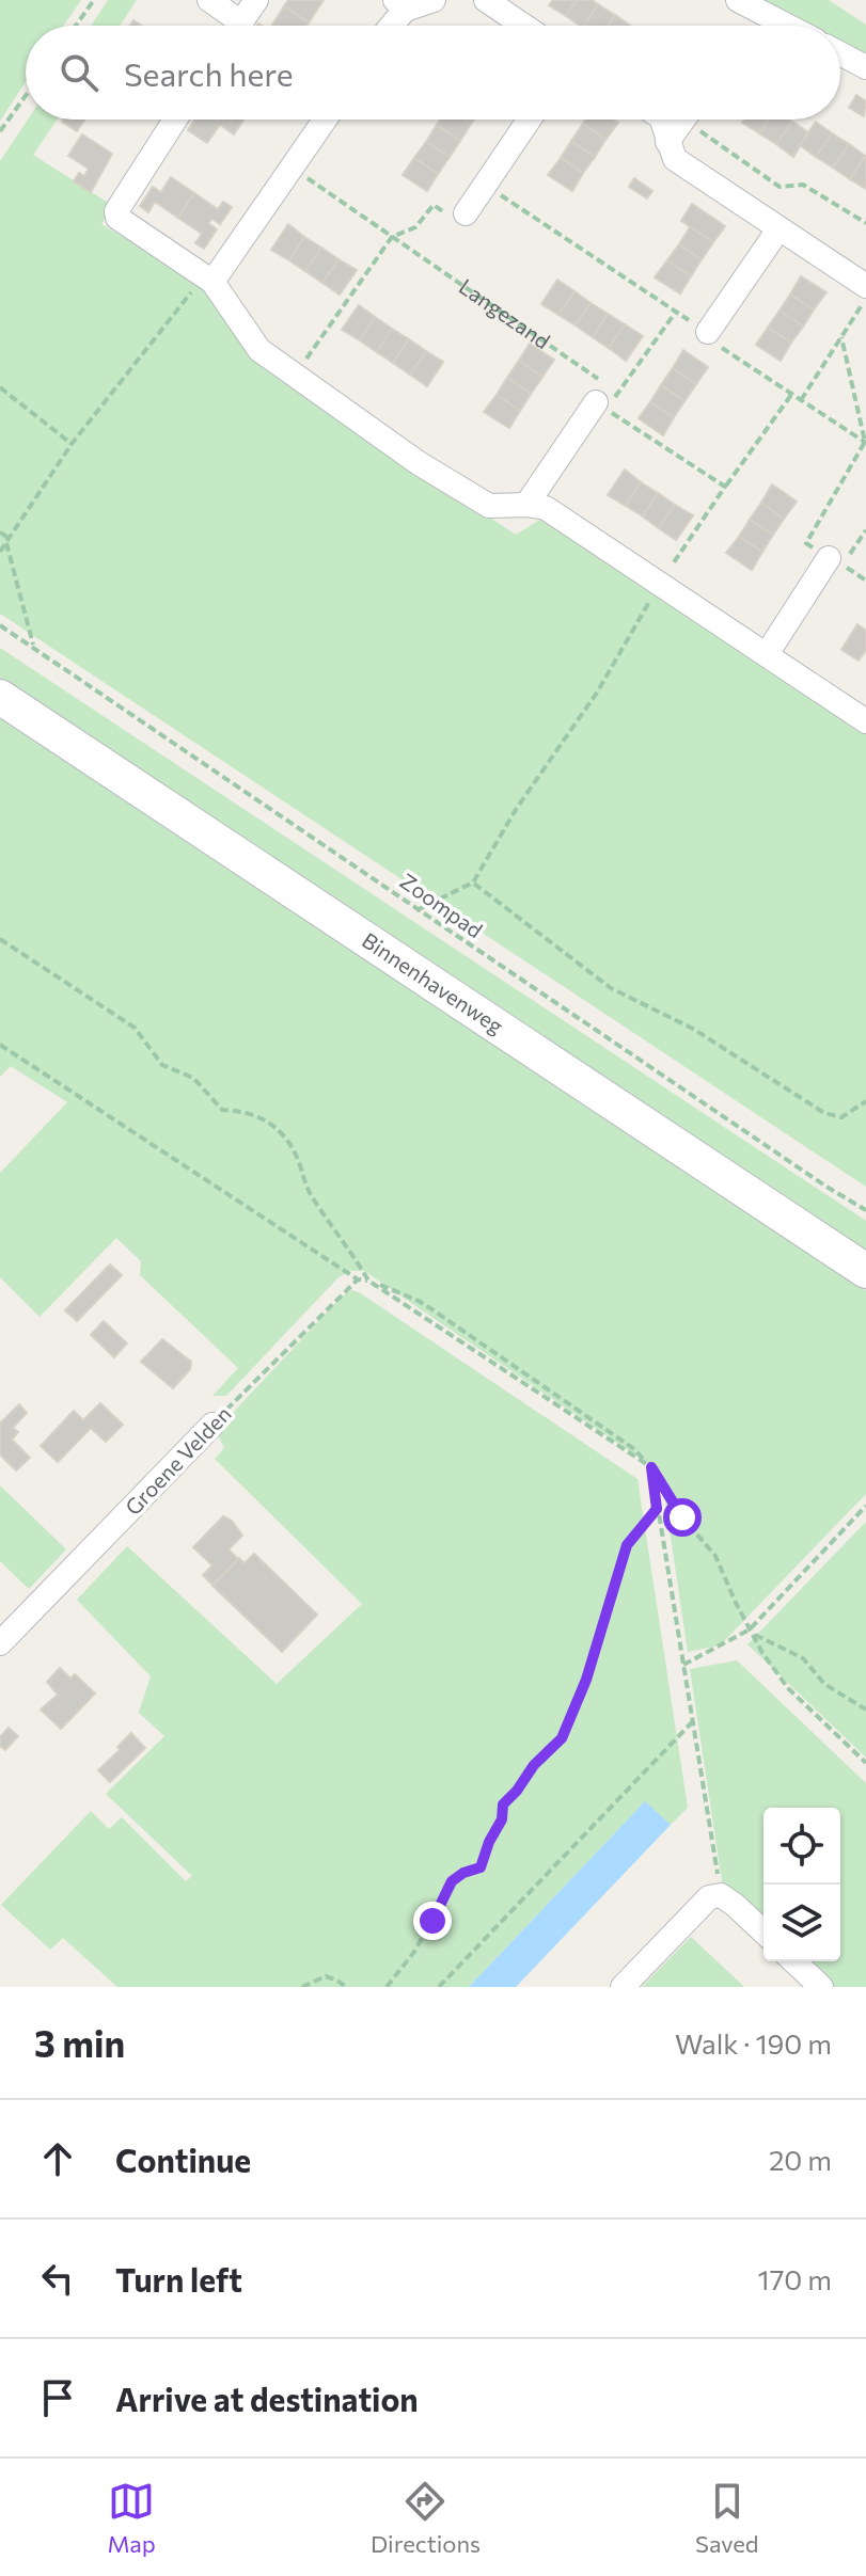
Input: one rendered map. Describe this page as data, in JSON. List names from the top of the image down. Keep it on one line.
{"streets":{"street":["Binnenhavenweg","Groene Velden"],"path":["Langezand","Zoompad"]},"page":{"search":"Search here","heading":["3 min","Walk · 190 m"],"list":[["Continue","20 m"],["Turn left","170 m"],"Arrive at destination"],"nav":["Map","Directions","Saved"]}}
